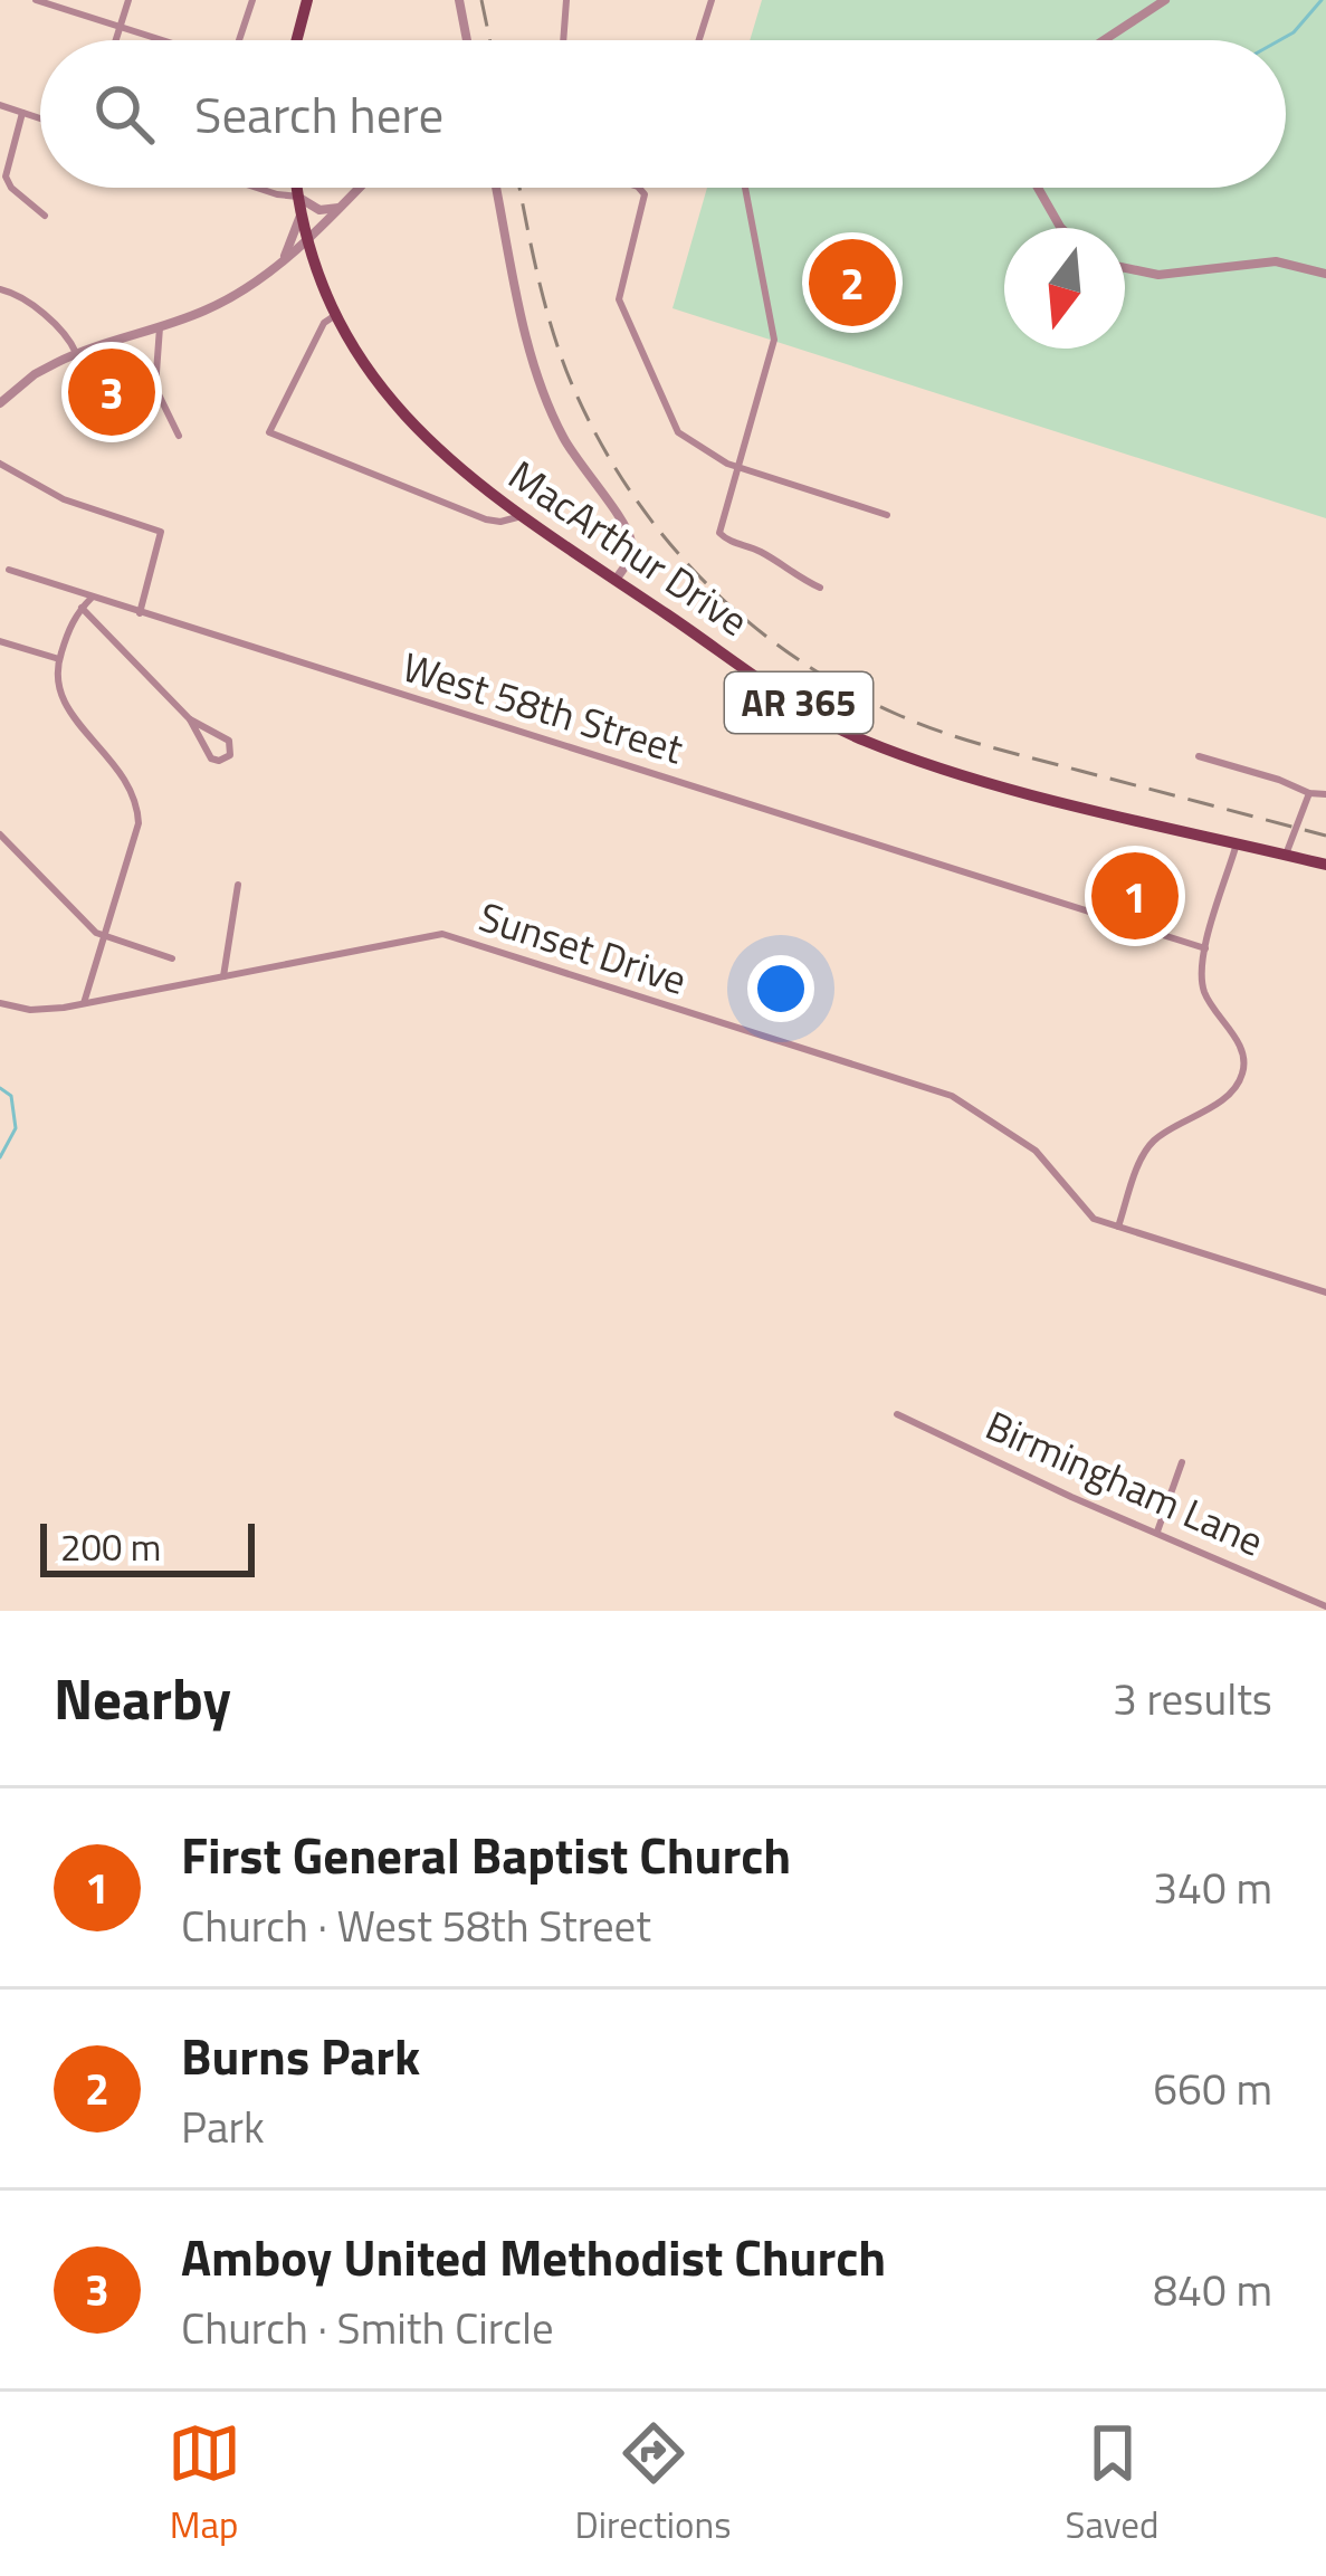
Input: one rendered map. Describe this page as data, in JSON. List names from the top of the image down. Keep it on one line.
{"streets":{"main road":["MacArthur Drive","AR 365"],"street":["West 58th Street","Sunset Drive","Birmingham Lane"]},"scale_bar":"200 m","north":"bottom","page":{"search":"Search here","pins":["2","3","1"],"scale":"200 m","heading":["Nearby","3 results"],"list":[{"mark":"1","name":"First General Baptist Church","note":"Church · West 58th Street","value":"340 m"},{"mark":"2","name":"Burns Park","note":"Park","value":"660 m"},{"mark":"3","name":"Amboy United Methodist Church","note":"Church · Smith Circle","value":"840 m"}],"nav":["Map","Directions","Saved"]}}
